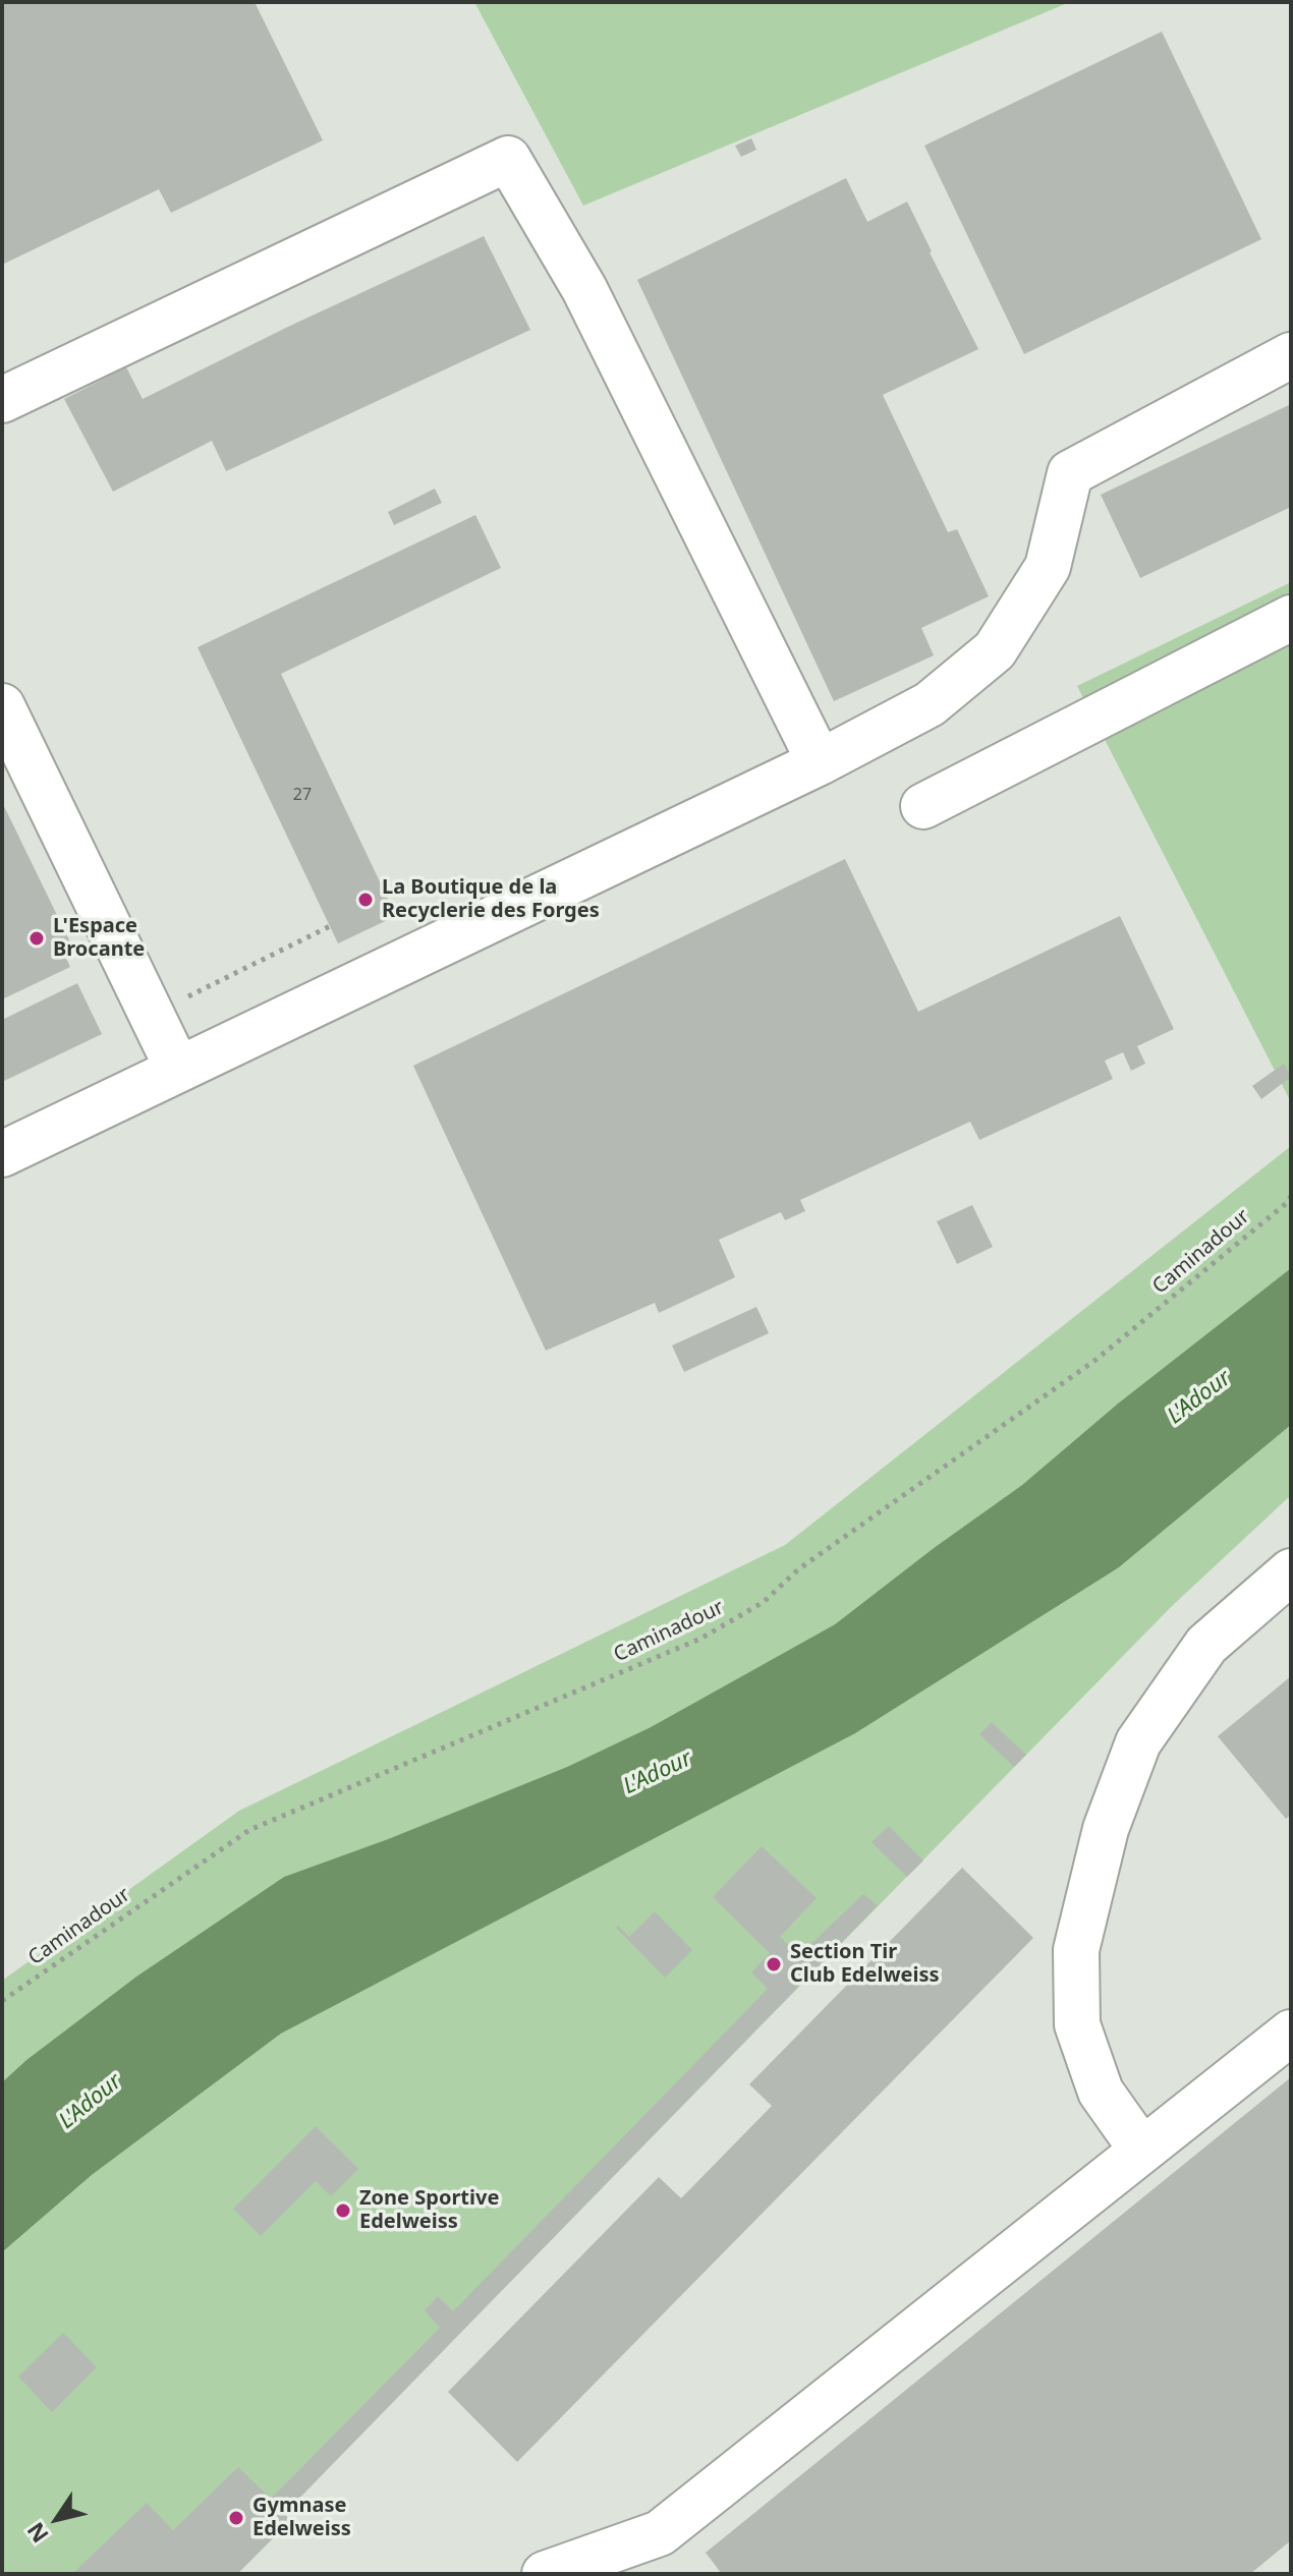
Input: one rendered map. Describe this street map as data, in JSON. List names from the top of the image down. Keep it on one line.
{"streets":{"path":["Caminadour"]},"water":["L'Adour"],"places":["La Boutique de la Recyclerie des Forges","L'Espace Brocante","Section Tir Club Edelweiss","Zone Sportive Edelweiss","Gymnase Edelweiss"],"house_numbers":["27"],"north":"bottom left"}
